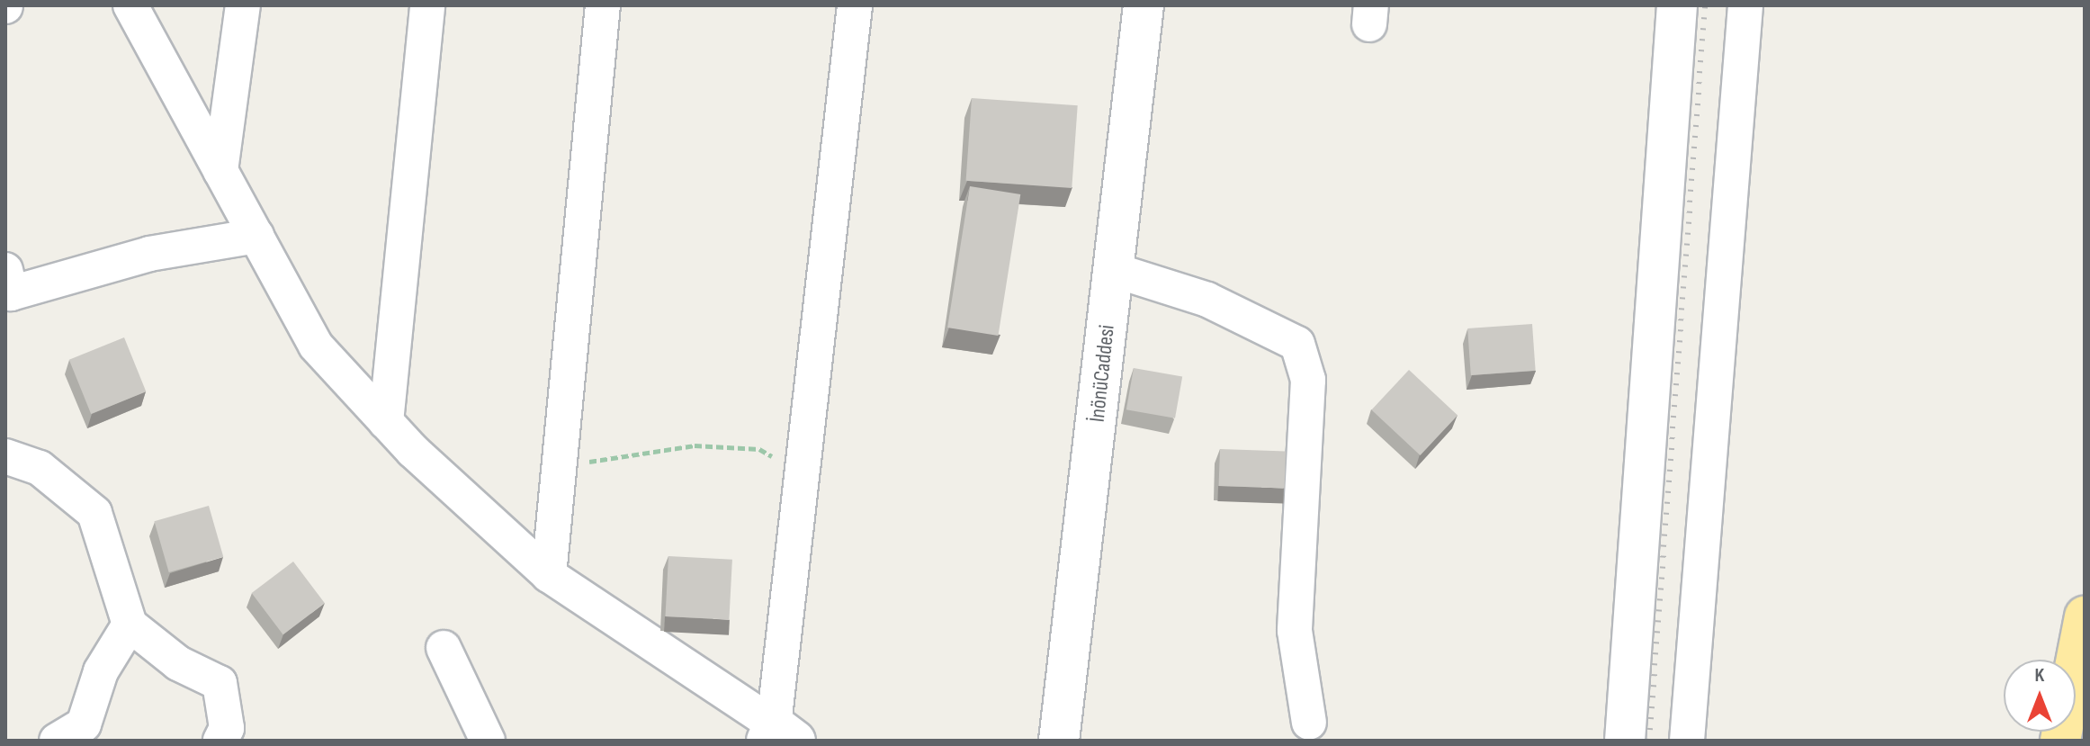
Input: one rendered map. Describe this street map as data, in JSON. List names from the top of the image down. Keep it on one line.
{"streets":{"main road":["İnönüCaddesi"]},"north":"top"}
